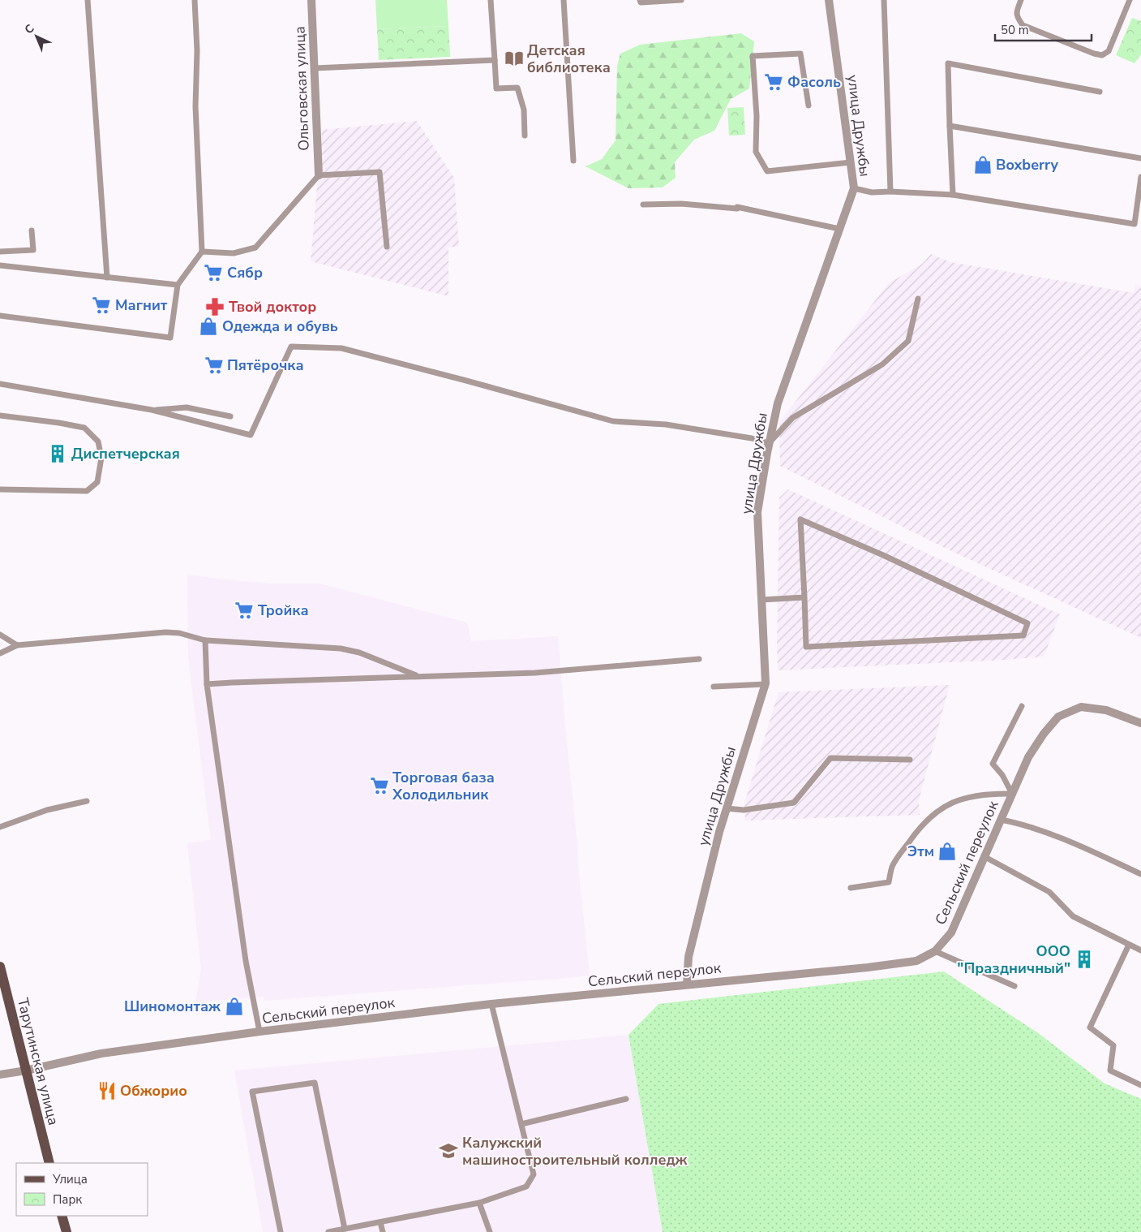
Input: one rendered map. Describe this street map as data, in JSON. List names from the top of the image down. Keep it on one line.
{"streets":{"main road":["Тарутинская улица"],"street":["Ольговская улица","улица Дружбы","Сельский переулок"]},"crossings":[["улица Дружбы","Сельский переулок"],["Сельский переулок","Тарутинская улица"]],"places":{"library":["Детская библиотека"],"supermarket":["Фасоль","Сябр","Магнит","Пятёрочка","Тройка","Торговая база Холодильник"],"shop":["Boxberry","Одежда и обувь","Этм","Шиномонтаж"],"pharmacy":["Твой доктор"],"building":["Диспетчерская","ООО \"Праздничный\""],"restaurant":["Обжорио"],"school or university":["Калужский машиностроительный колледж"]},"legend":["Улица","Парк"],"scale_bar":"50 m","north":"top left"}
